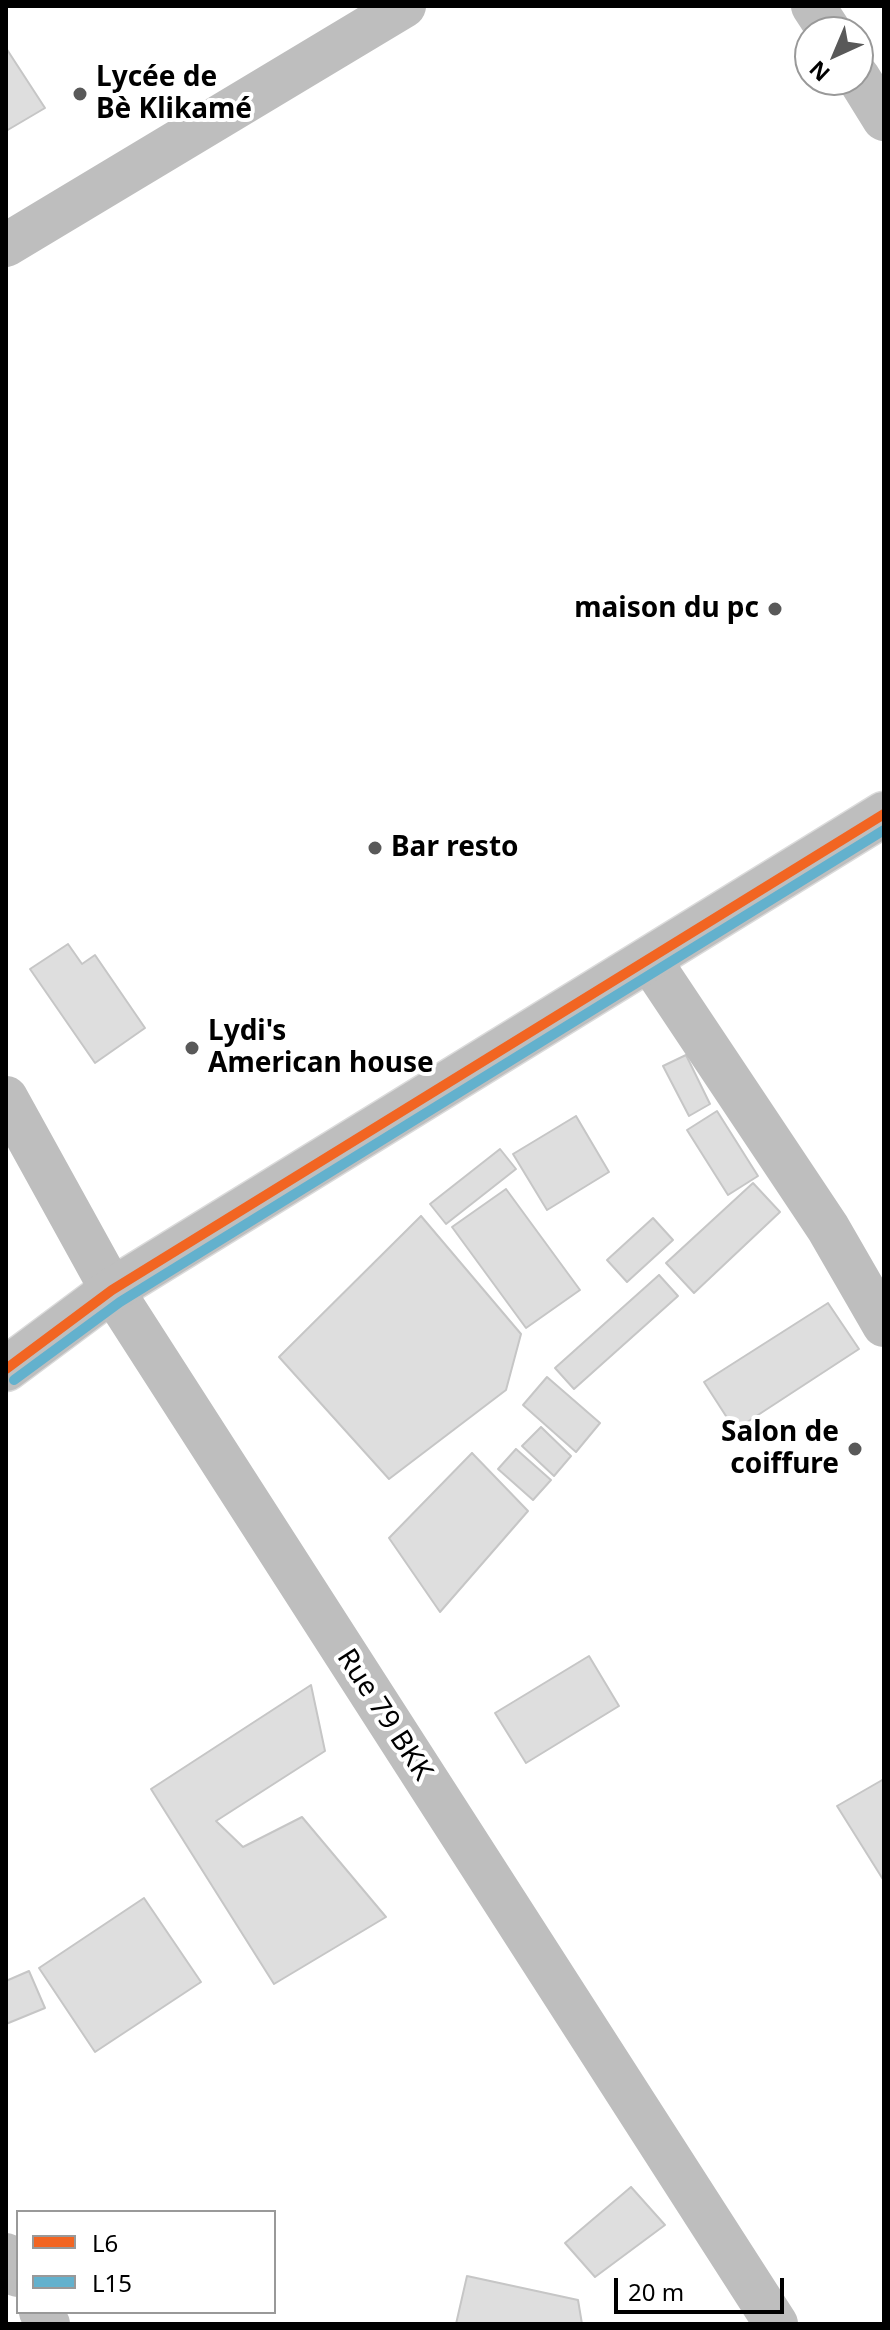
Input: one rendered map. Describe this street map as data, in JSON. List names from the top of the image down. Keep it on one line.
{"streets":{"street":["Rue 79 BKK"]},"places":["Lycée de Bè Klikamé","maison du pc","Bar resto","Lydi's American house","Salon de coiffure"],"lines":["transit line L6","transit line L15"],"legend":["L6","L15"],"scale_bar":"20 m","north":"bottom left"}
